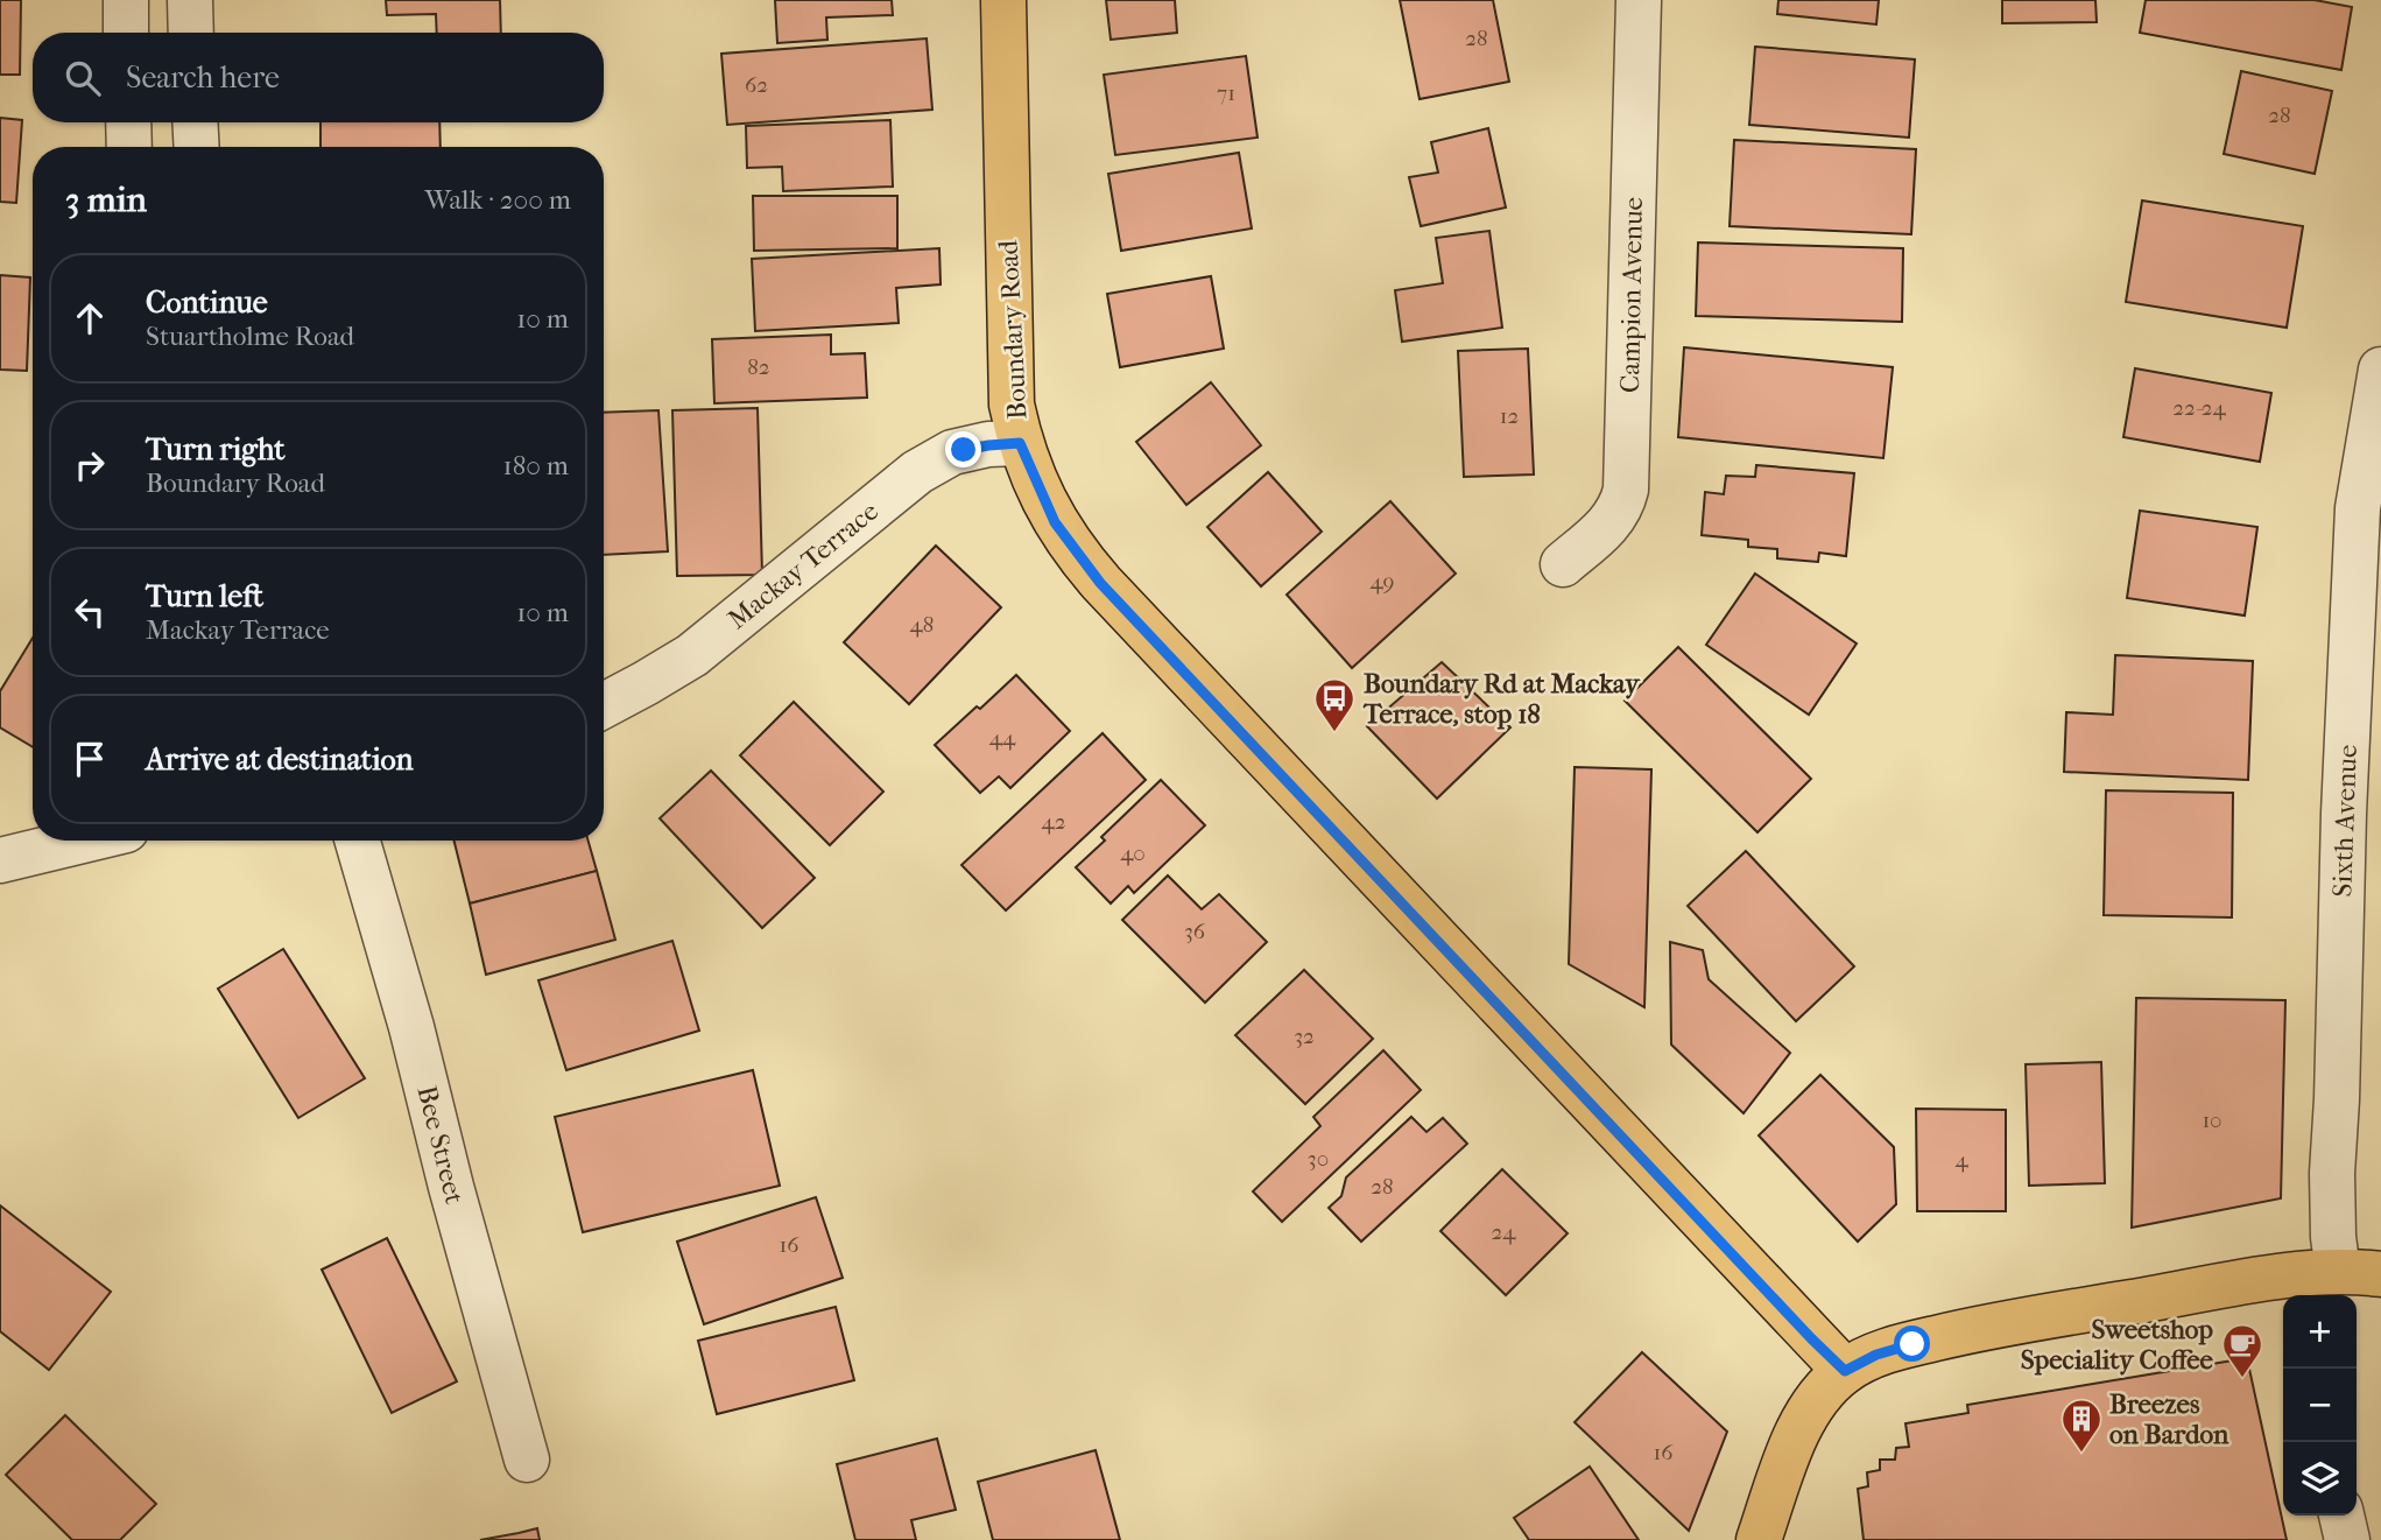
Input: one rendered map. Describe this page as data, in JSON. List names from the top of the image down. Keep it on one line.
{"streets":{"main road":["Boundary Road"],"street":["Campion Avenue","Mackay Terrace","Sixth Avenue","Bee Street"]},"crossings":[["Boundary Road","Mackay Terrace"]],"places":{"bus stop":["Boundary Rd at Mackay Terrace, stop 18"],"cafe":["Sweetshop Speciality Coffee"],"building":["Breezes on Bardon"]},"house_numbers":["28","62","71","28","82","22-24","12","49","48","44","42","40","36","32","10","30","4","28","24","16","16"],"page":{"search":"Search here","heading":["3 min","Walk · 200 m"],"list":[["Continue","Stuartholme Road","10 m"],["Turn right","Boundary Road","180 m"],["Turn left","Mackay Terrace","10 m"],"Arrive at destination"],"map_buttons":["+","−"]}}
